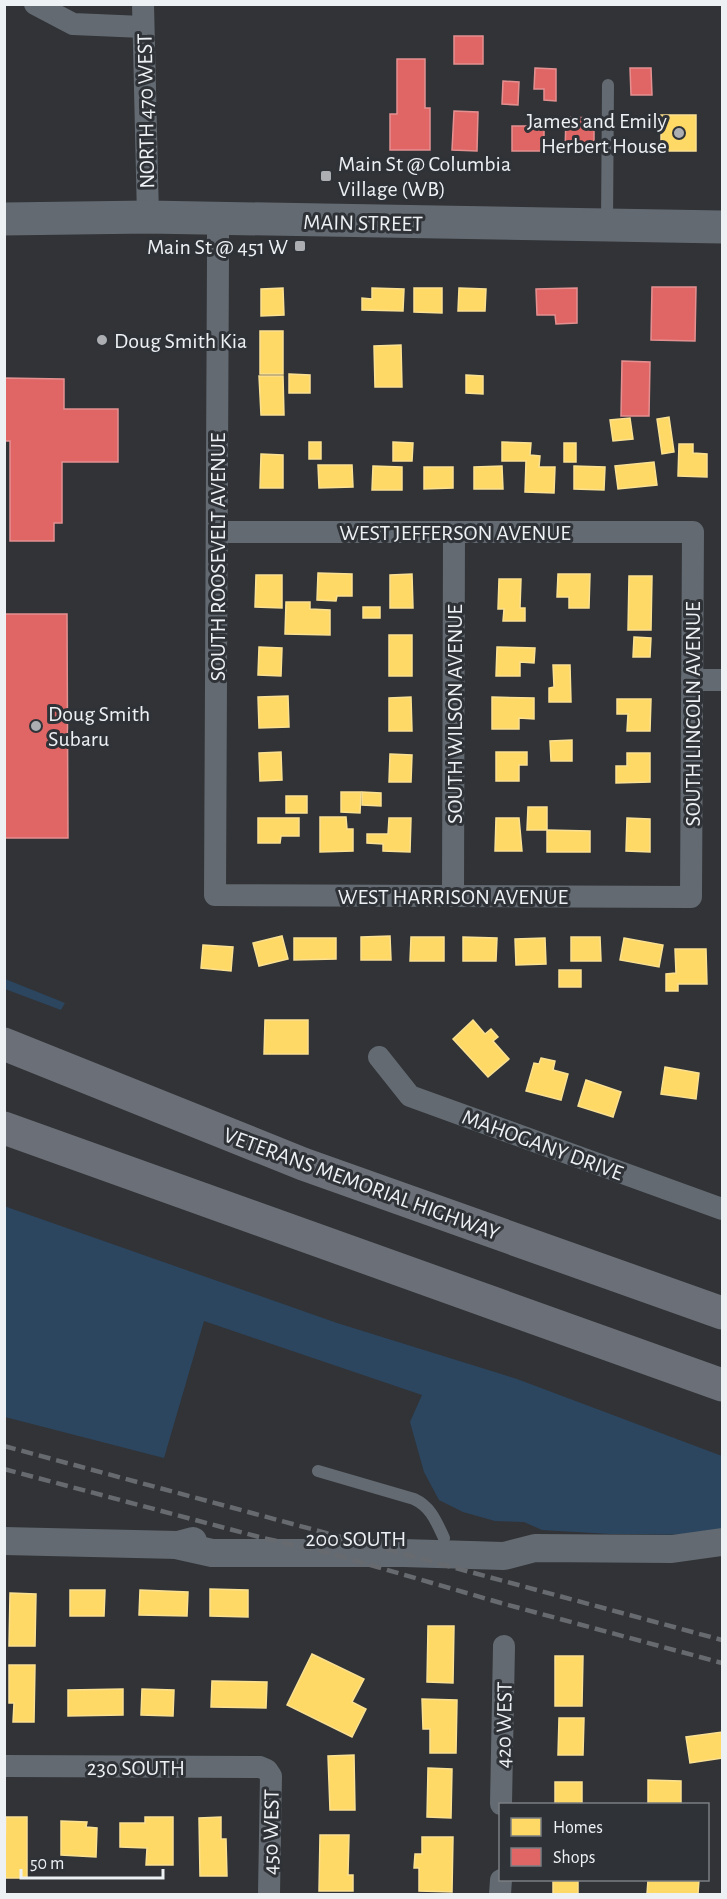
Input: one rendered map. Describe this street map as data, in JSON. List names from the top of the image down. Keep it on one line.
{"streets":{"highway":["VETERANS MEMORIAL HIGHWAY"],"main road":["MAIN STREET"],"street":["NORTH 470 WEST","WEST JEFFERSON AVENUE","SOUTH ROOSEVELT AVENUE","SOUTH WILSON AVENUE","SOUTH LINCOLN AVENUE","WEST HARRISON AVENUE","MAHOGANY DRIVE","200 SOUTH","420 WEST","230 SOUTH","450 WEST"]},"crossings":[["NORTH 470 WEST","MAIN STREET"],["MAIN STREET","SOUTH ROOSEVELT AVENUE"],["WEST JEFFERSON AVENUE","SOUTH ROOSEVELT AVENUE"],["WEST JEFFERSON AVENUE","SOUTH WILSON AVENUE"],["WEST JEFFERSON AVENUE","SOUTH LINCOLN AVENUE"],["SOUTH ROOSEVELT AVENUE","WEST HARRISON AVENUE"],["SOUTH WILSON AVENUE","WEST HARRISON AVENUE"],["SOUTH LINCOLN AVENUE","WEST HARRISON AVENUE"],["230 SOUTH","450 WEST"]],"places":{"other":["James and Emily Herbert House","Doug Smith Kia","Doug Smith Subaru"],"transit":["Main St @ Columbia Village (WB)","Main St @ 451 W"]},"legend":["Homes","Shops"],"scale_bar":"50 m"}
